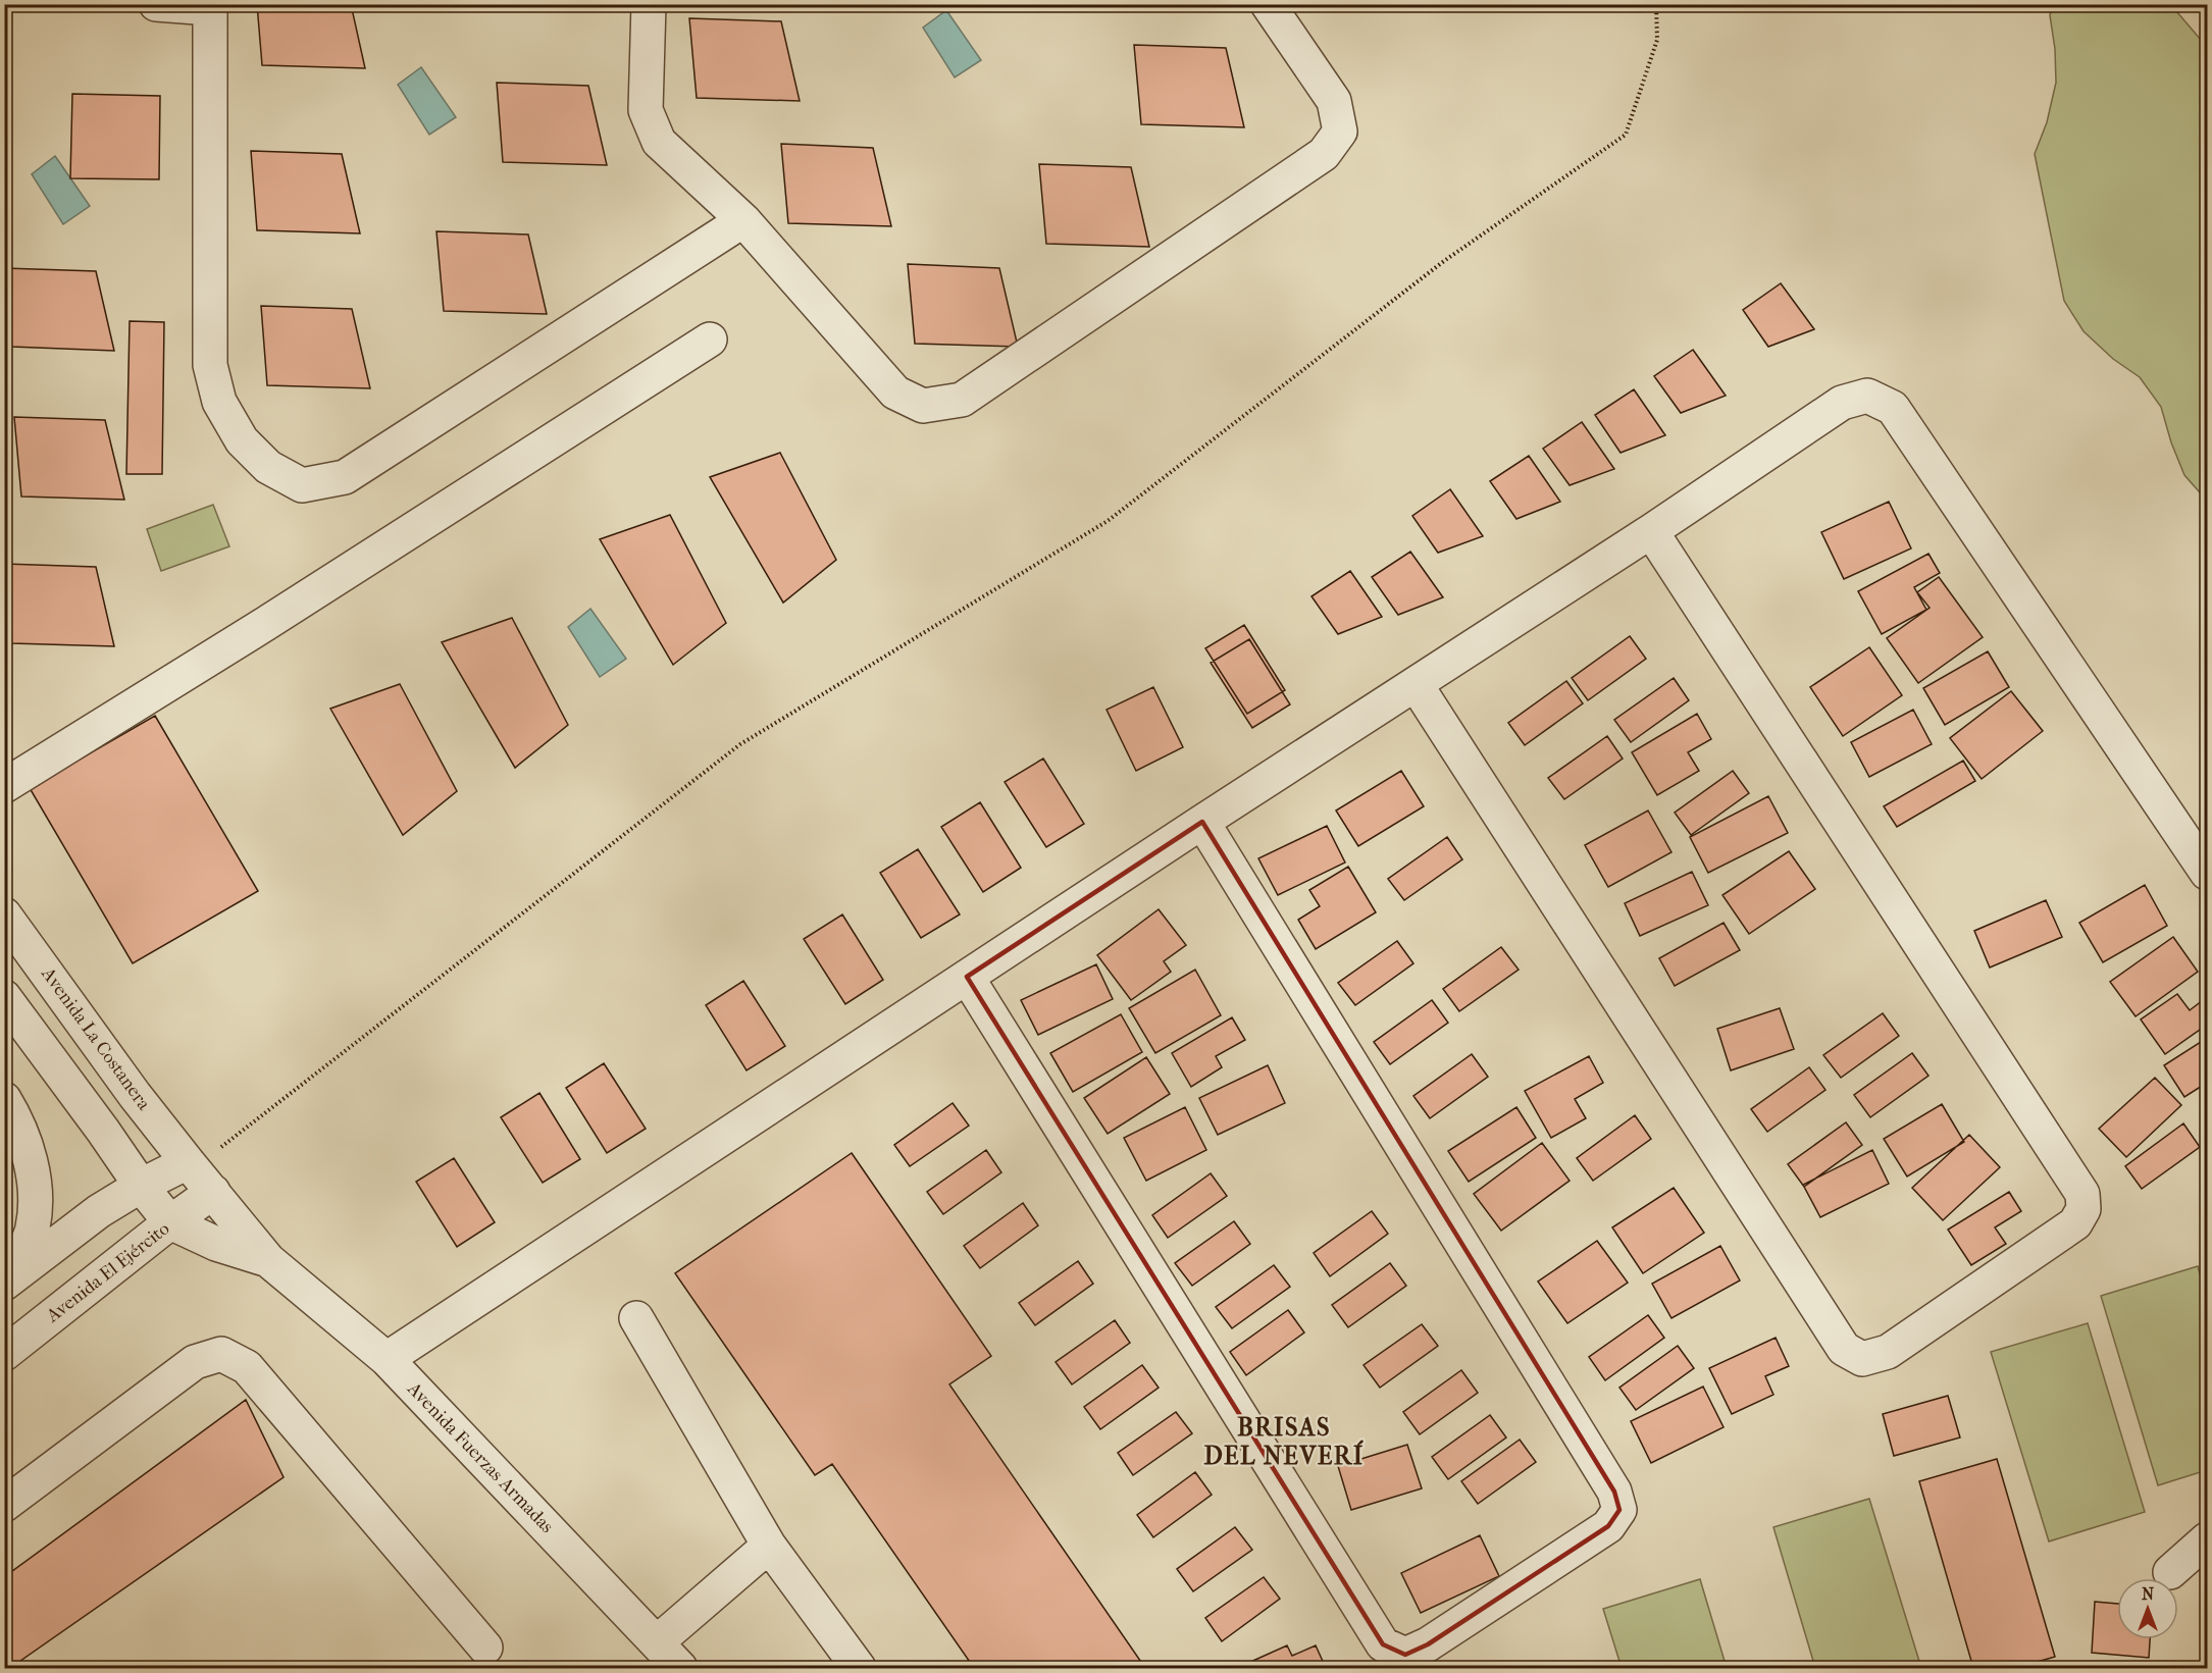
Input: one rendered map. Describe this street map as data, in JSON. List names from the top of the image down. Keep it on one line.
{"streets":{"street":["Avenida La Costanera","Avenida El Ejército","Avenida Fuerzas Armadas"]},"crossings":[["Avenida La Costanera","Avenida El Ejército"],["Avenida La Costanera","Avenida Fuerzas Armadas"]],"districts":["BRISAS DEL NEVERÍ"],"north":"top"}
